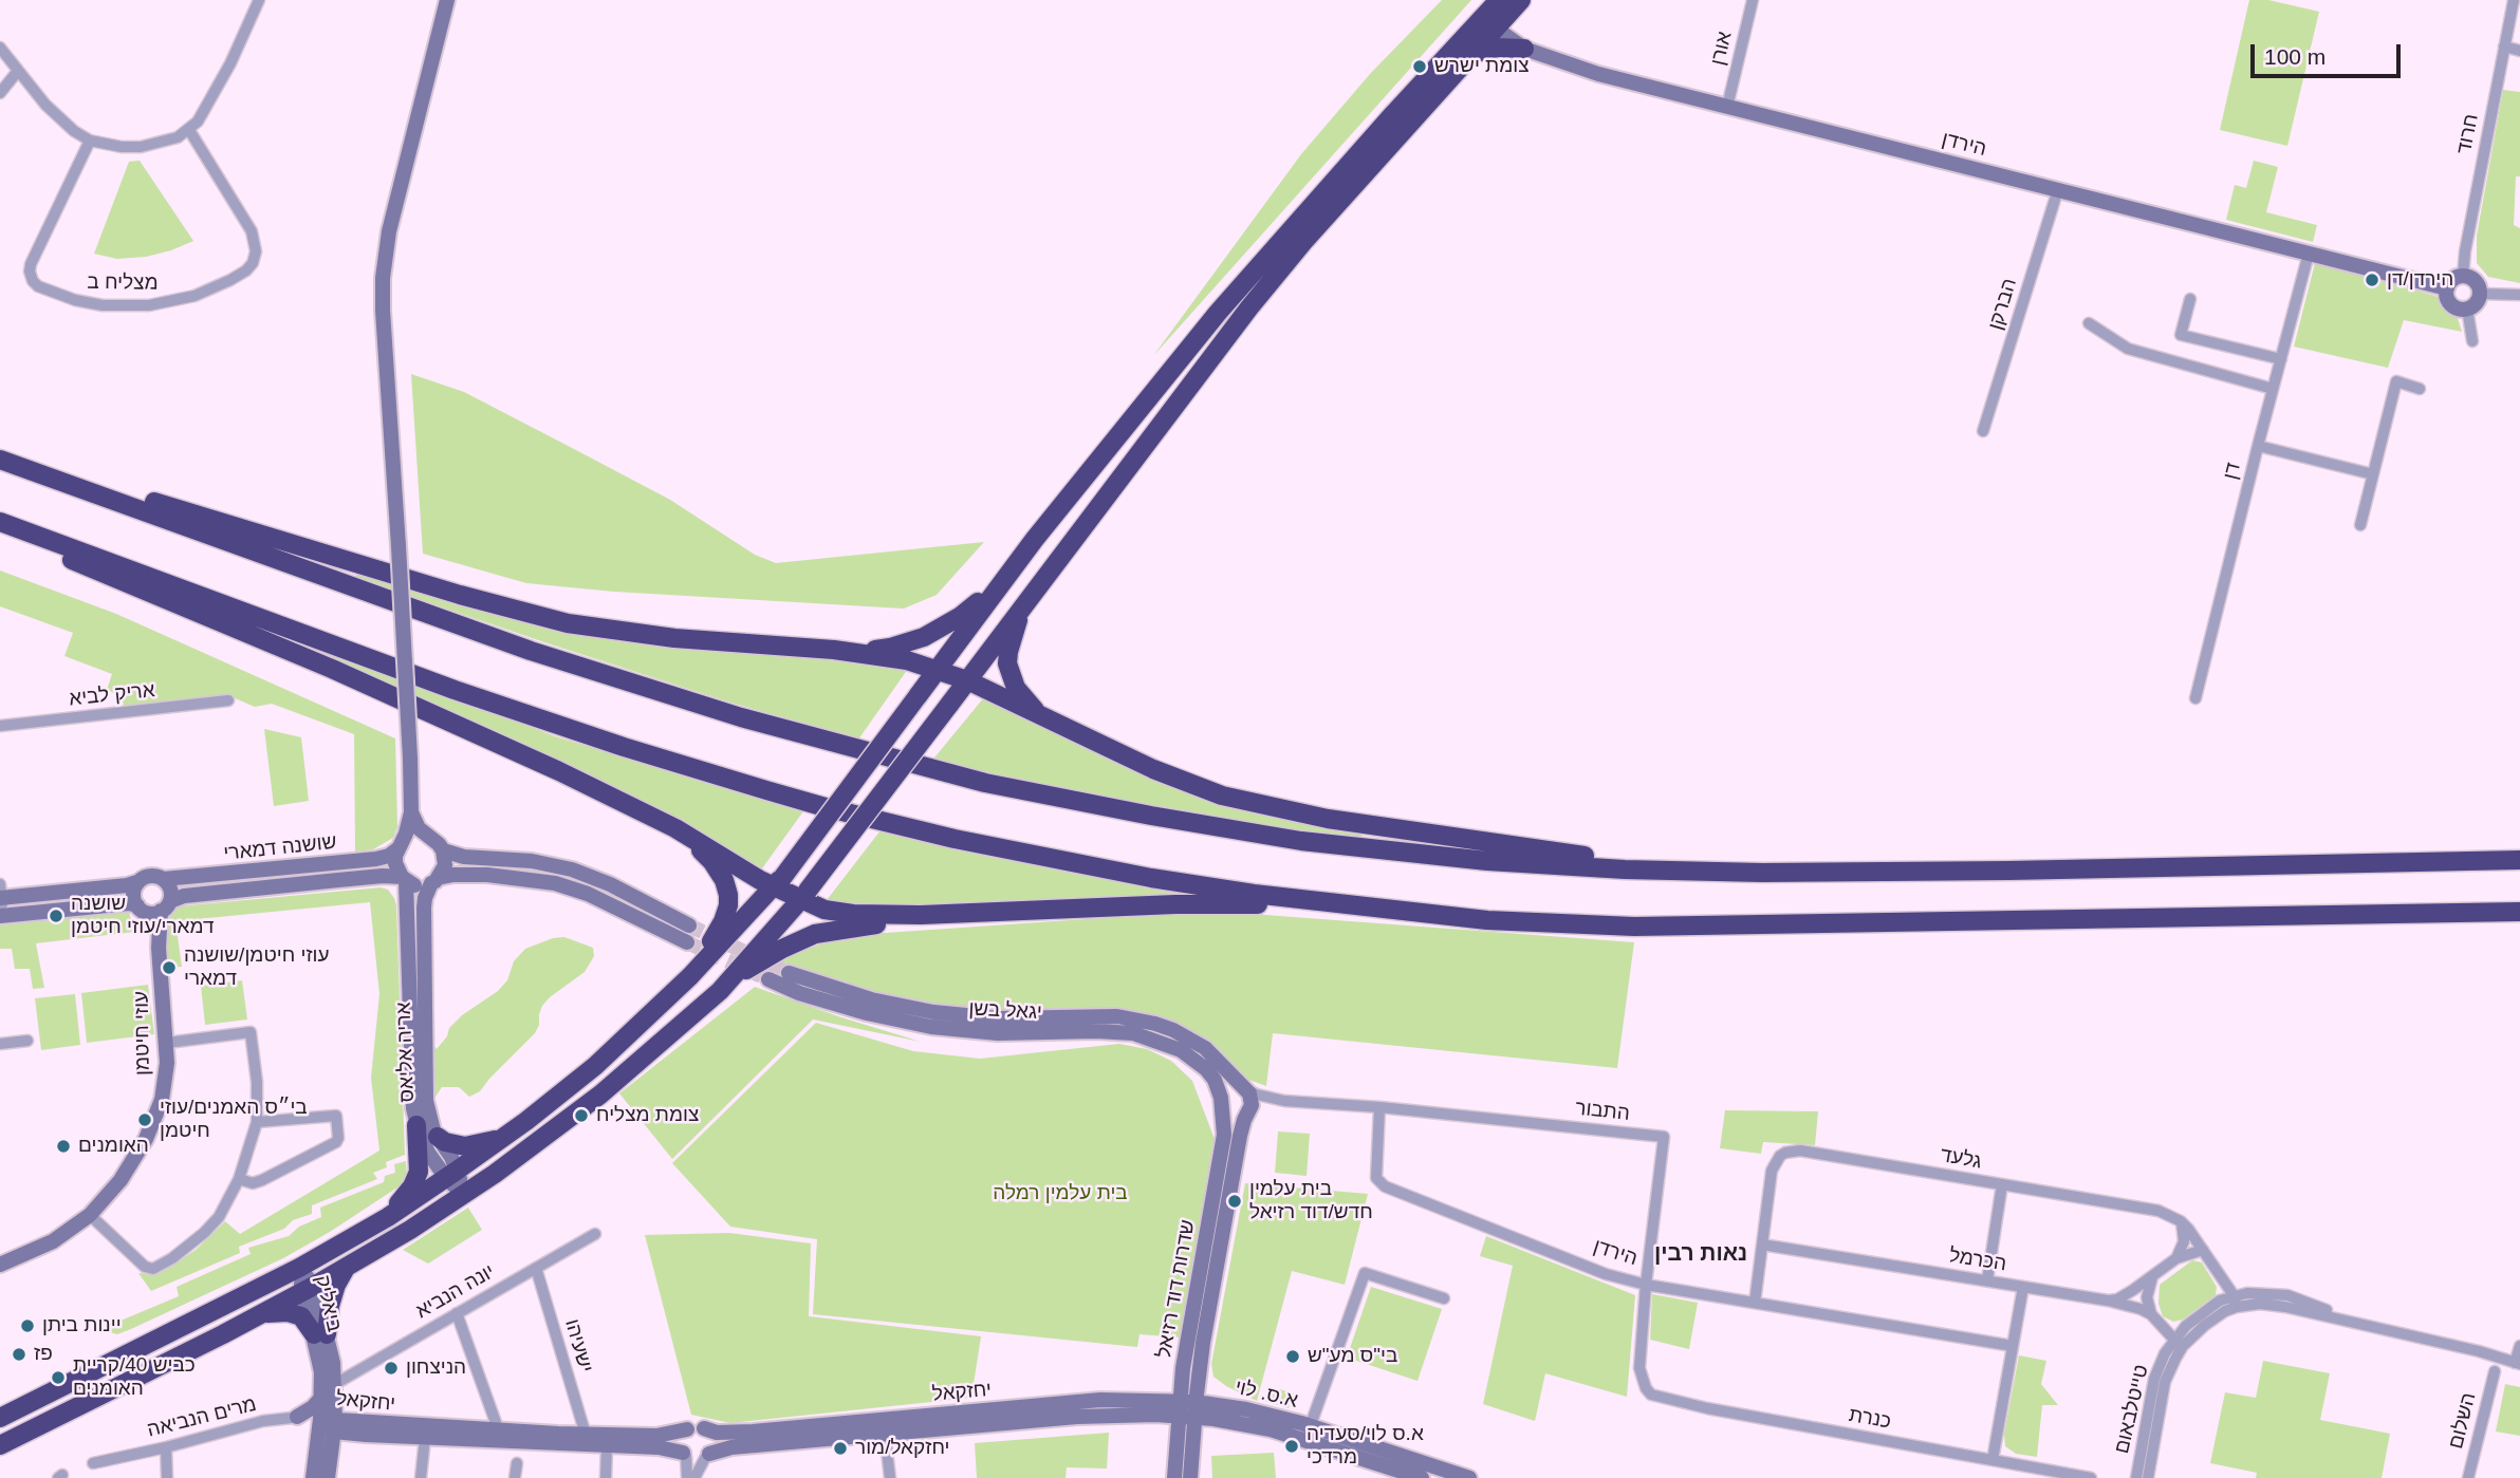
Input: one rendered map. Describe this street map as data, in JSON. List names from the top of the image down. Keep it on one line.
{"streets":{"main road":["הירדן","שושנה דמארי","יגאל בשן","עוזי חיטמן","אריה אליאס","שדרות דוד רזיאל","ביאליק","יחזקאל","א.ס. לוי"],"street":["אורן","חרוד","מצליח ב","הברקן","דן","אריק לביא","התבור","גלעד","הכרמל","יונה הנביא","ישעיהו","טייטלבאום","מרים הנביאה","כנרת","השלום"]},"crossings":[["אורן","הירדן"],["חרוד","הירדן"],["הירדן","הברקן"],["הירדן","דן"],["הירדן","התבור"],["הירדן","גלעד"],["שושנה דמארי","עוזי חיטמן"],["שושנה דמארי","אריה אליאס"],["יגאל בשן","התבור"],["יגאל בשן","שדרות דוד רזיאל"],["התבור","שדרות דוד רזיאל"],["התבור","כנרת"],["גלעד","הכרמל"],["הכרמל","טייטלבאום"],["שדרות דוד רזיאל","יחזקאל"],["שדרות דוד רזיאל","א.ס. לוי"],["יונה הנביא","ביאליק"],["יונה הנביא","ישעיהו"],["ביאליק","יחזקאל"],["ביאליק","מרים הנביאה"],["ישעיהו","יחזקאל"],["יחזקאל","א.ס. לוי"],["יחזקאל","מרים הנביאה"]],"districts":["נאות רבין"],"parks":["בית עלמין רמלה"],"places":["צומת ישרש","הירדן/דן","שושנה דמארי/עוזי חיטמן","עוזי חיטמן/שושנה דמארי","צומת מצליח","בי״ס האמנים/עוזי חיטמן","האומנים","בית עלמין חדש/דוד רזיאל","יינות ביתן","פז","בי\"ס מע\"ש","הניצחון","כביש 40/קריית האומנים","א.ס לוי/סעדיה מרדכי","יחזקאל/מור"],"scale_bar":"100 m"}
